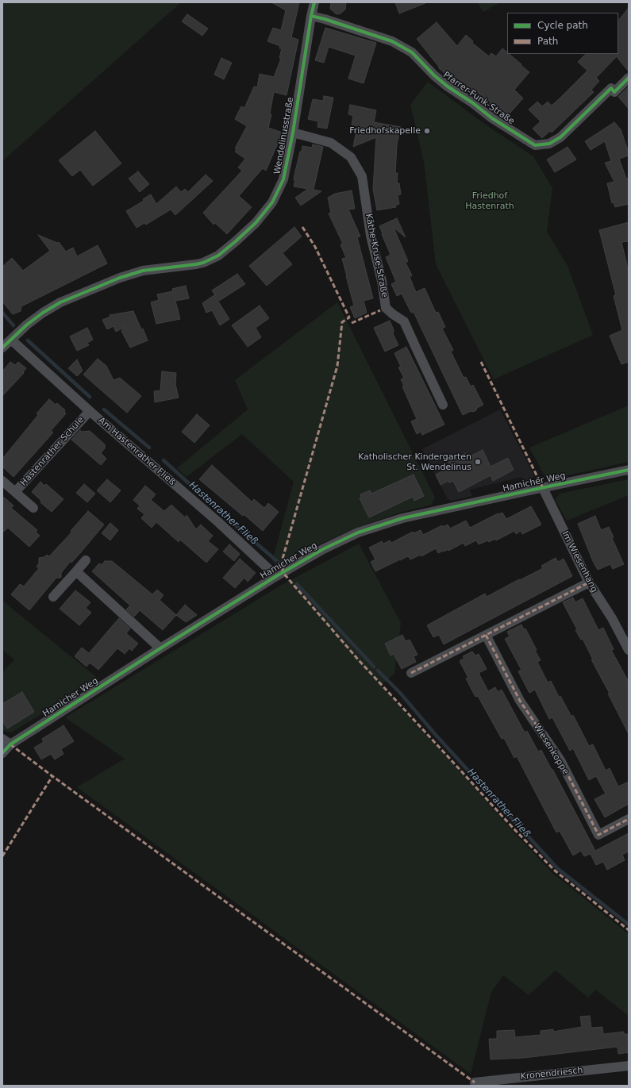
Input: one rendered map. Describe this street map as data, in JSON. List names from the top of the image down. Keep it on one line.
{"streets":{"street":["Pfarrer-Funk-Straße","Wendelinusstraße","Käthe-Kruse-Straße","Hastenrather Schule","Am Hastenrather Fließ","Hamicher Weg","Im Wiesenhang","Wiesenkoppe","Kronendriesch"]},"crossings":[["Pfarrer-Funk-Straße","Wendelinusstraße"],["Wendelinusstraße","Käthe-Kruse-Straße"],["Wendelinusstraße","Am Hastenrather Fließ"],["Hastenrather Schule","Am Hastenrather Fließ"],["Am Hastenrather Fließ","Hamicher Weg"],["Hamicher Weg","Im Wiesenhang"]],"water":["Hastenrather Fließ"],"parks":["Friedhof Hastenrath"],"places":["Friedhofskapelle","Katholischer Kindergarten St. Wendelinus"],"legend":["Cycle path","Path"]}
